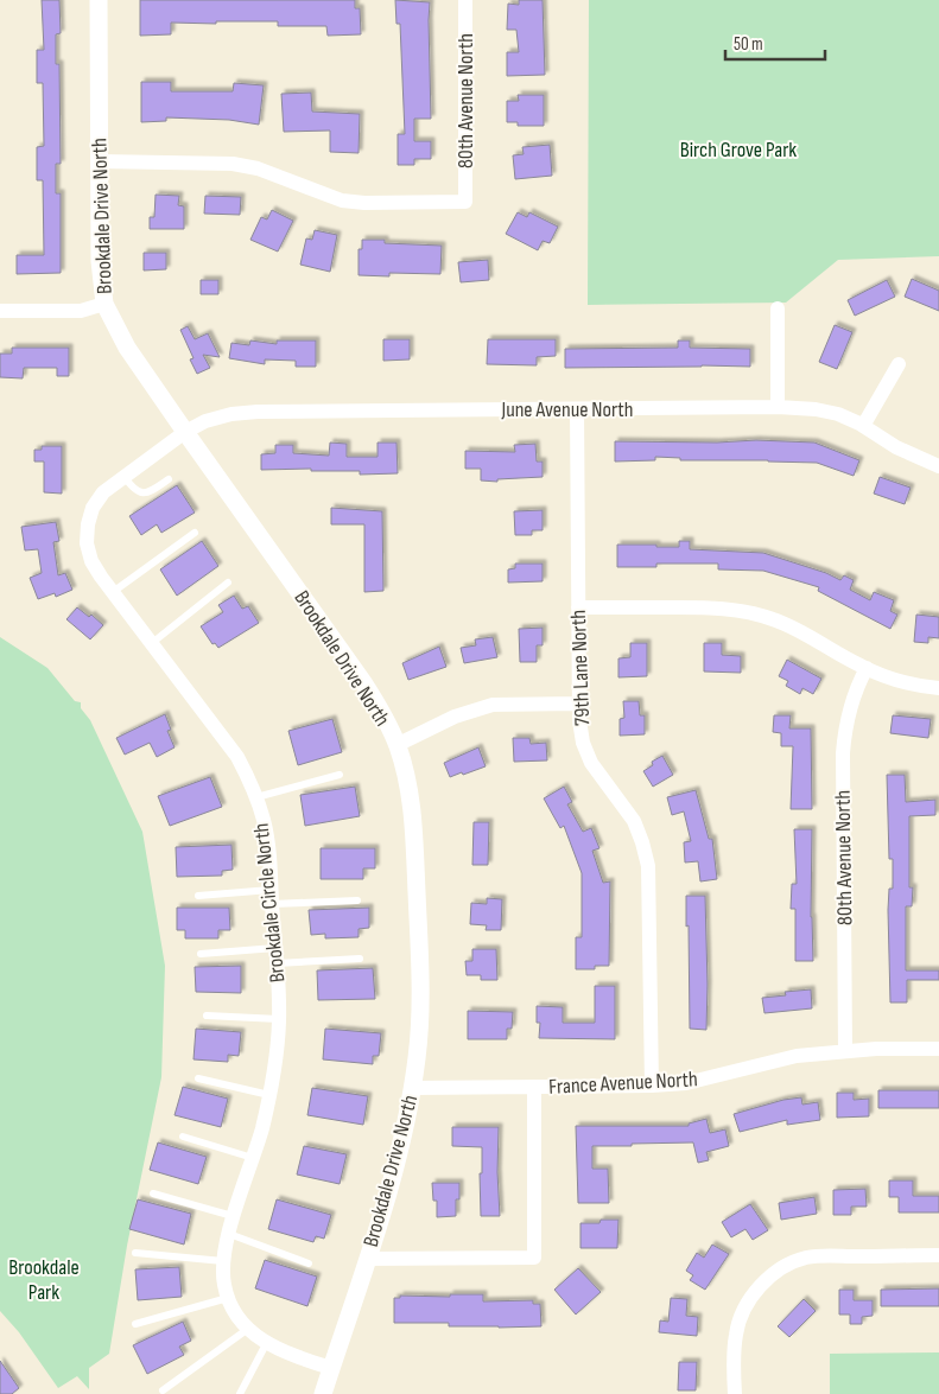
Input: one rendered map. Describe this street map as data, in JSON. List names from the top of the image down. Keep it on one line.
{"streets":{"street":["80th Avenue North","Brookdale Drive North","June Avenue North","79th Lane North","Brookdale Circle North","France Avenue North"]},"crossings":[["80th Avenue North","Brookdale Drive North"],["80th Avenue North","France Avenue North"],["Brookdale Drive North","June Avenue North"],["Brookdale Drive North","Brookdale Circle North"],["Brookdale Drive North","France Avenue North"],["June Avenue North","79th Lane North"],["June Avenue North","Brookdale Circle North"],["79th Lane North","France Avenue North"]],"parks":["Birch Grove Park","Brookdale Park"],"scale_bar":"50 m"}
